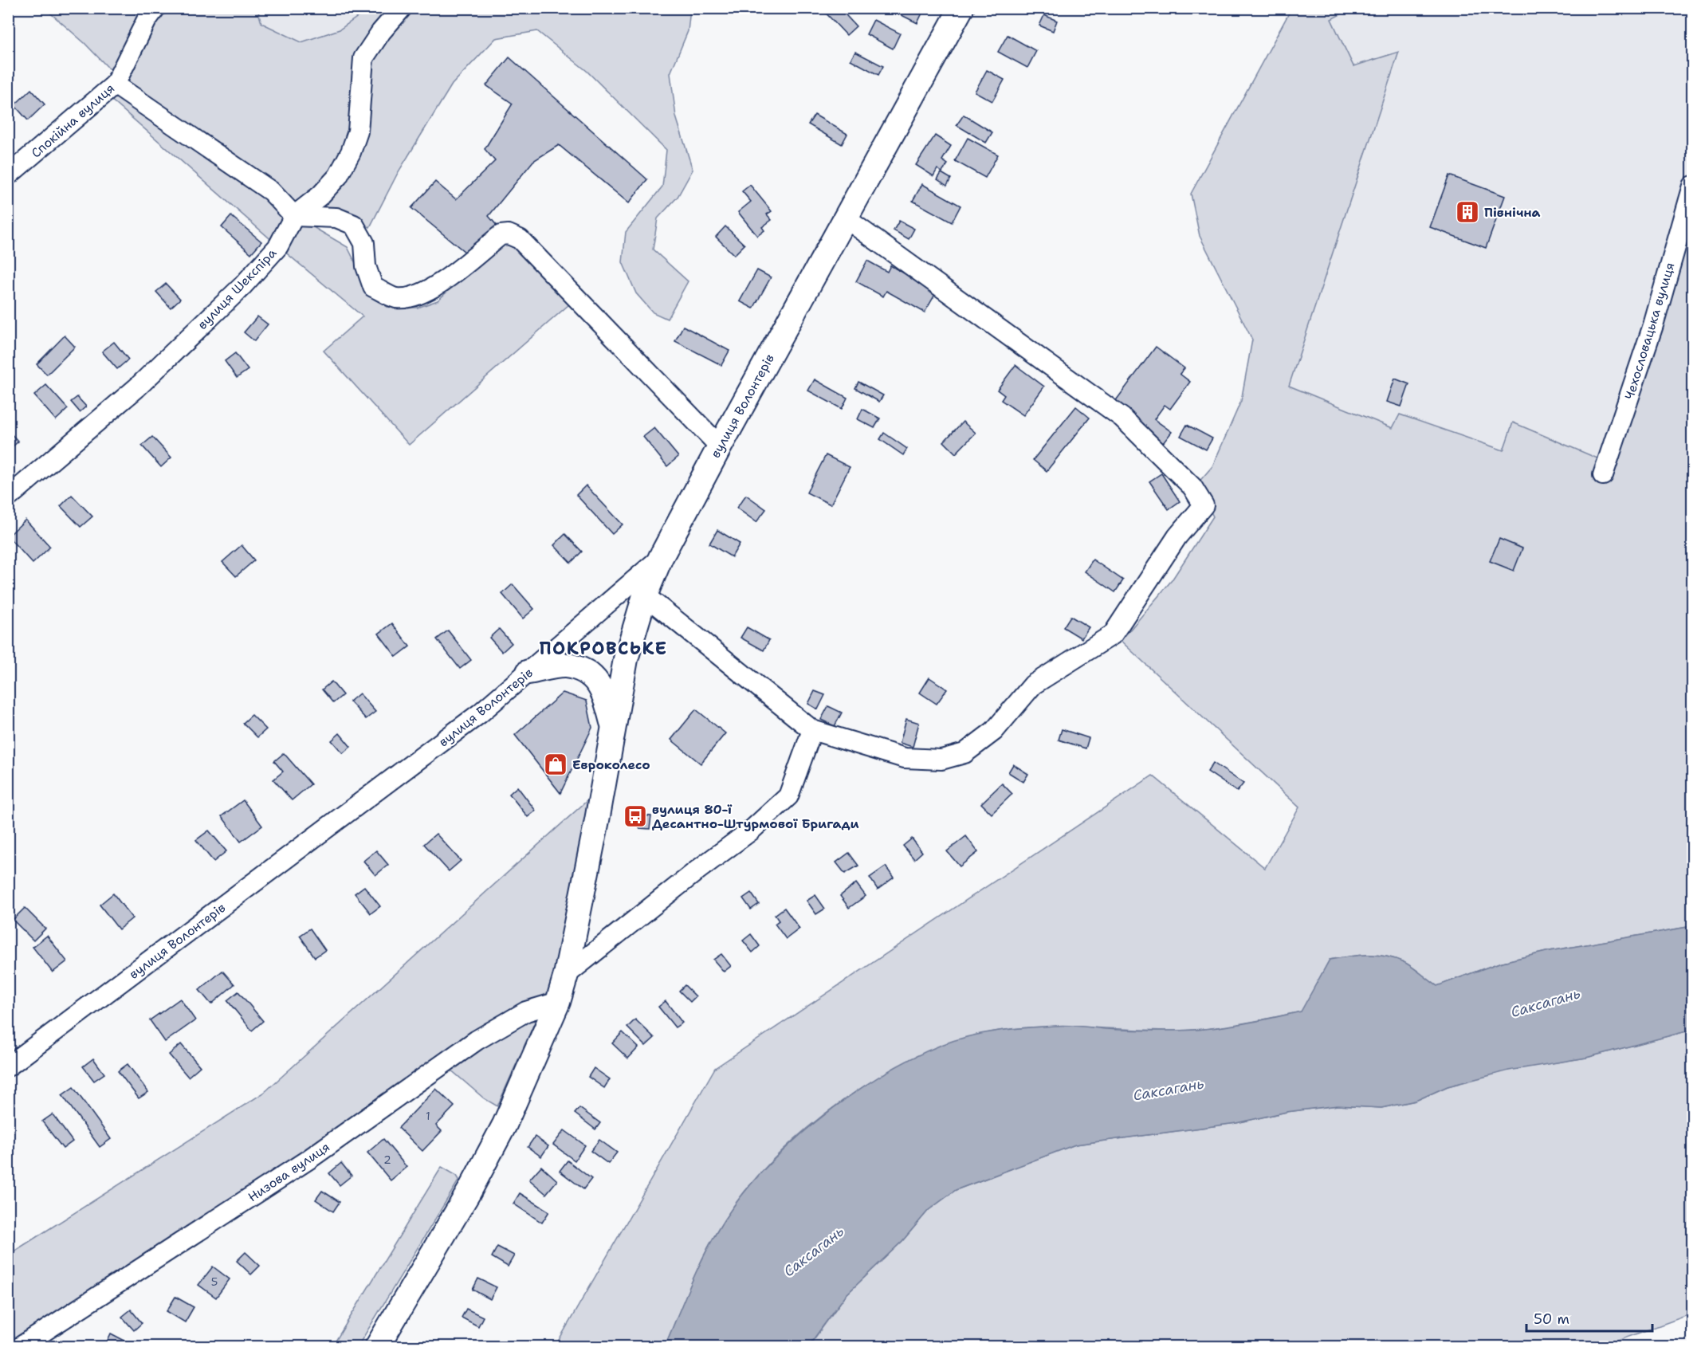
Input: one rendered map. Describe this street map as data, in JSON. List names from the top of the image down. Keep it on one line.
{"streets":{"street":["Спокійна вулиця","вулиця Шекспіра","Чехословацька вулиця","вулиця Волонтерів","Низова вулиця"]},"districts":["ПОКРОВСЬКЕ"],"water":["Саксагань"],"places":{"building":["Північна"],"shop":["Евроколесо"],"bus stop":["вулиця 80-ї Десантно-Штурмової Бригади"]},"house_numbers":["1","2","5"],"scale_bar":"50 m"}
